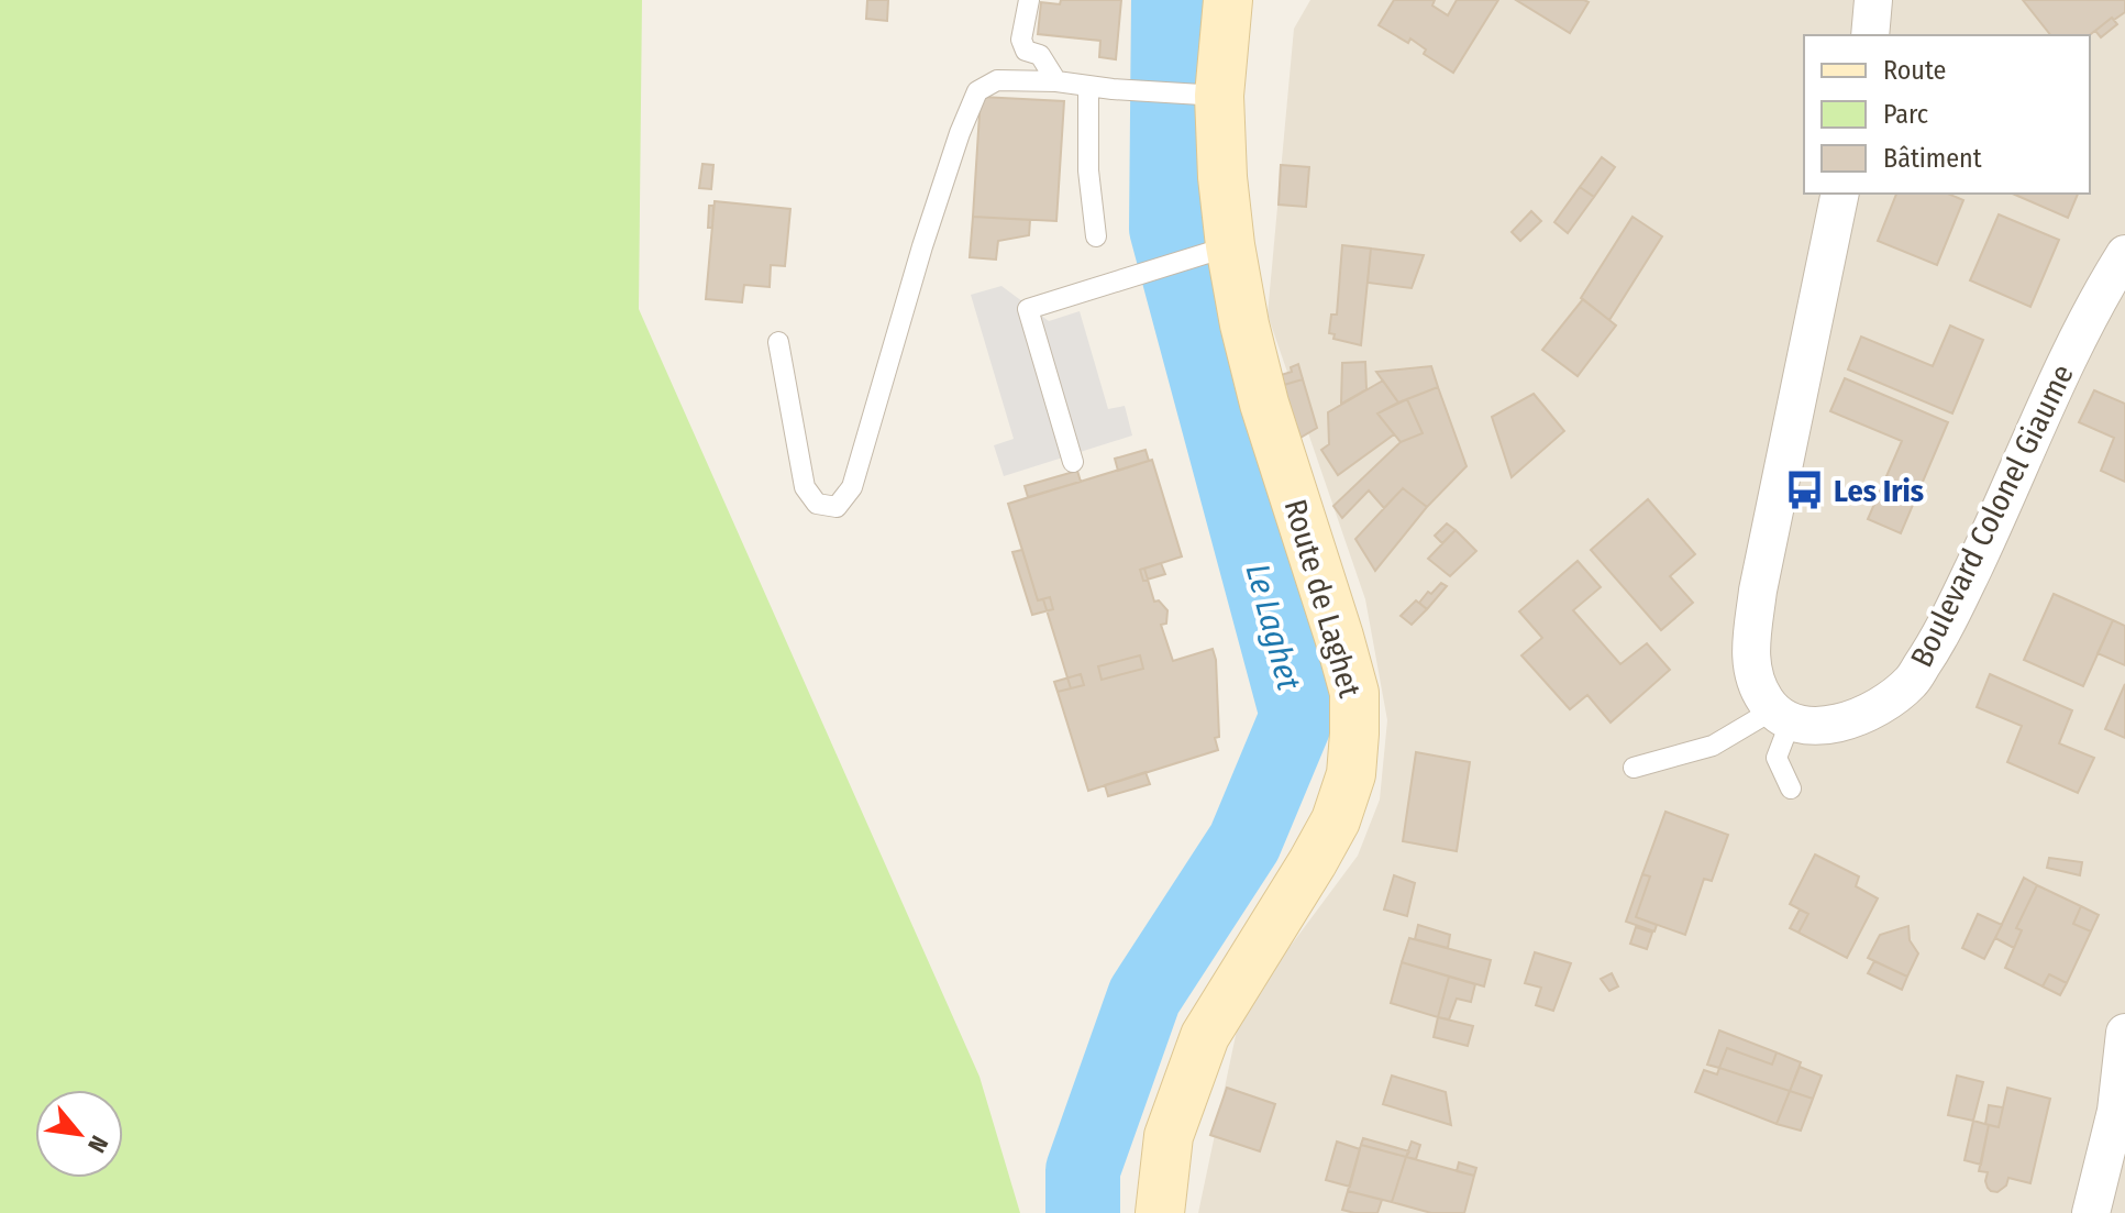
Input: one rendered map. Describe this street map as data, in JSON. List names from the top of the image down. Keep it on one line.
{"streets":{"main road":["Route de Laghet"],"street":["Boulevard Colonel Giaume"]},"water":["Le Laghet"],"places":{"bus stop":["Les Iris"]},"legend":["Route","Parc","Bâtiment"],"north":"bottom right"}
